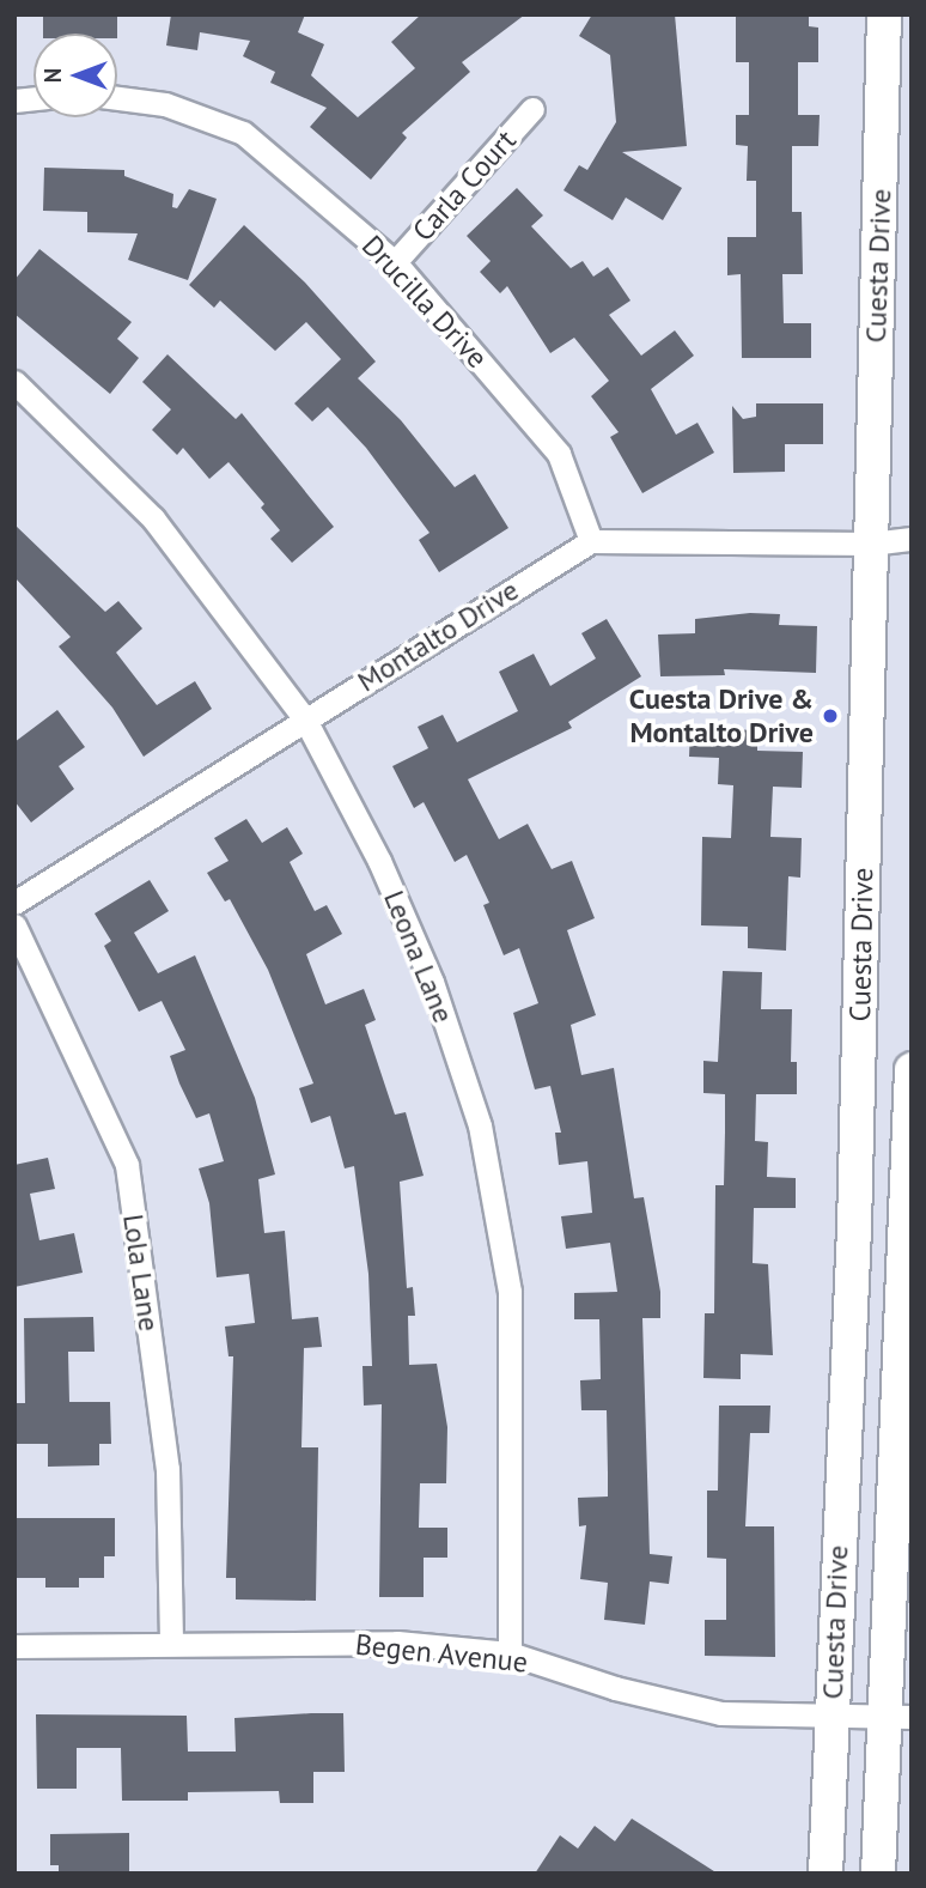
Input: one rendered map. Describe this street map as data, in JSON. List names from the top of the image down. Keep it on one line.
{"streets":{"main road":["Cuesta Drive"],"street":["Carla Court","Drucilla Drive","Montalto Drive","Leona Lane","Lola Lane","Begen Avenue"]},"crossings":[["Carla Court","Drucilla Drive"],["Cuesta Drive","Begen Avenue"],["Drucilla Drive","Montalto Drive"],["Montalto Drive","Leona Lane"],["Leona Lane","Begen Avenue"],["Lola Lane","Begen Avenue"]],"places":["Cuesta Drive & Montalto Drive"],"north":"left"}
